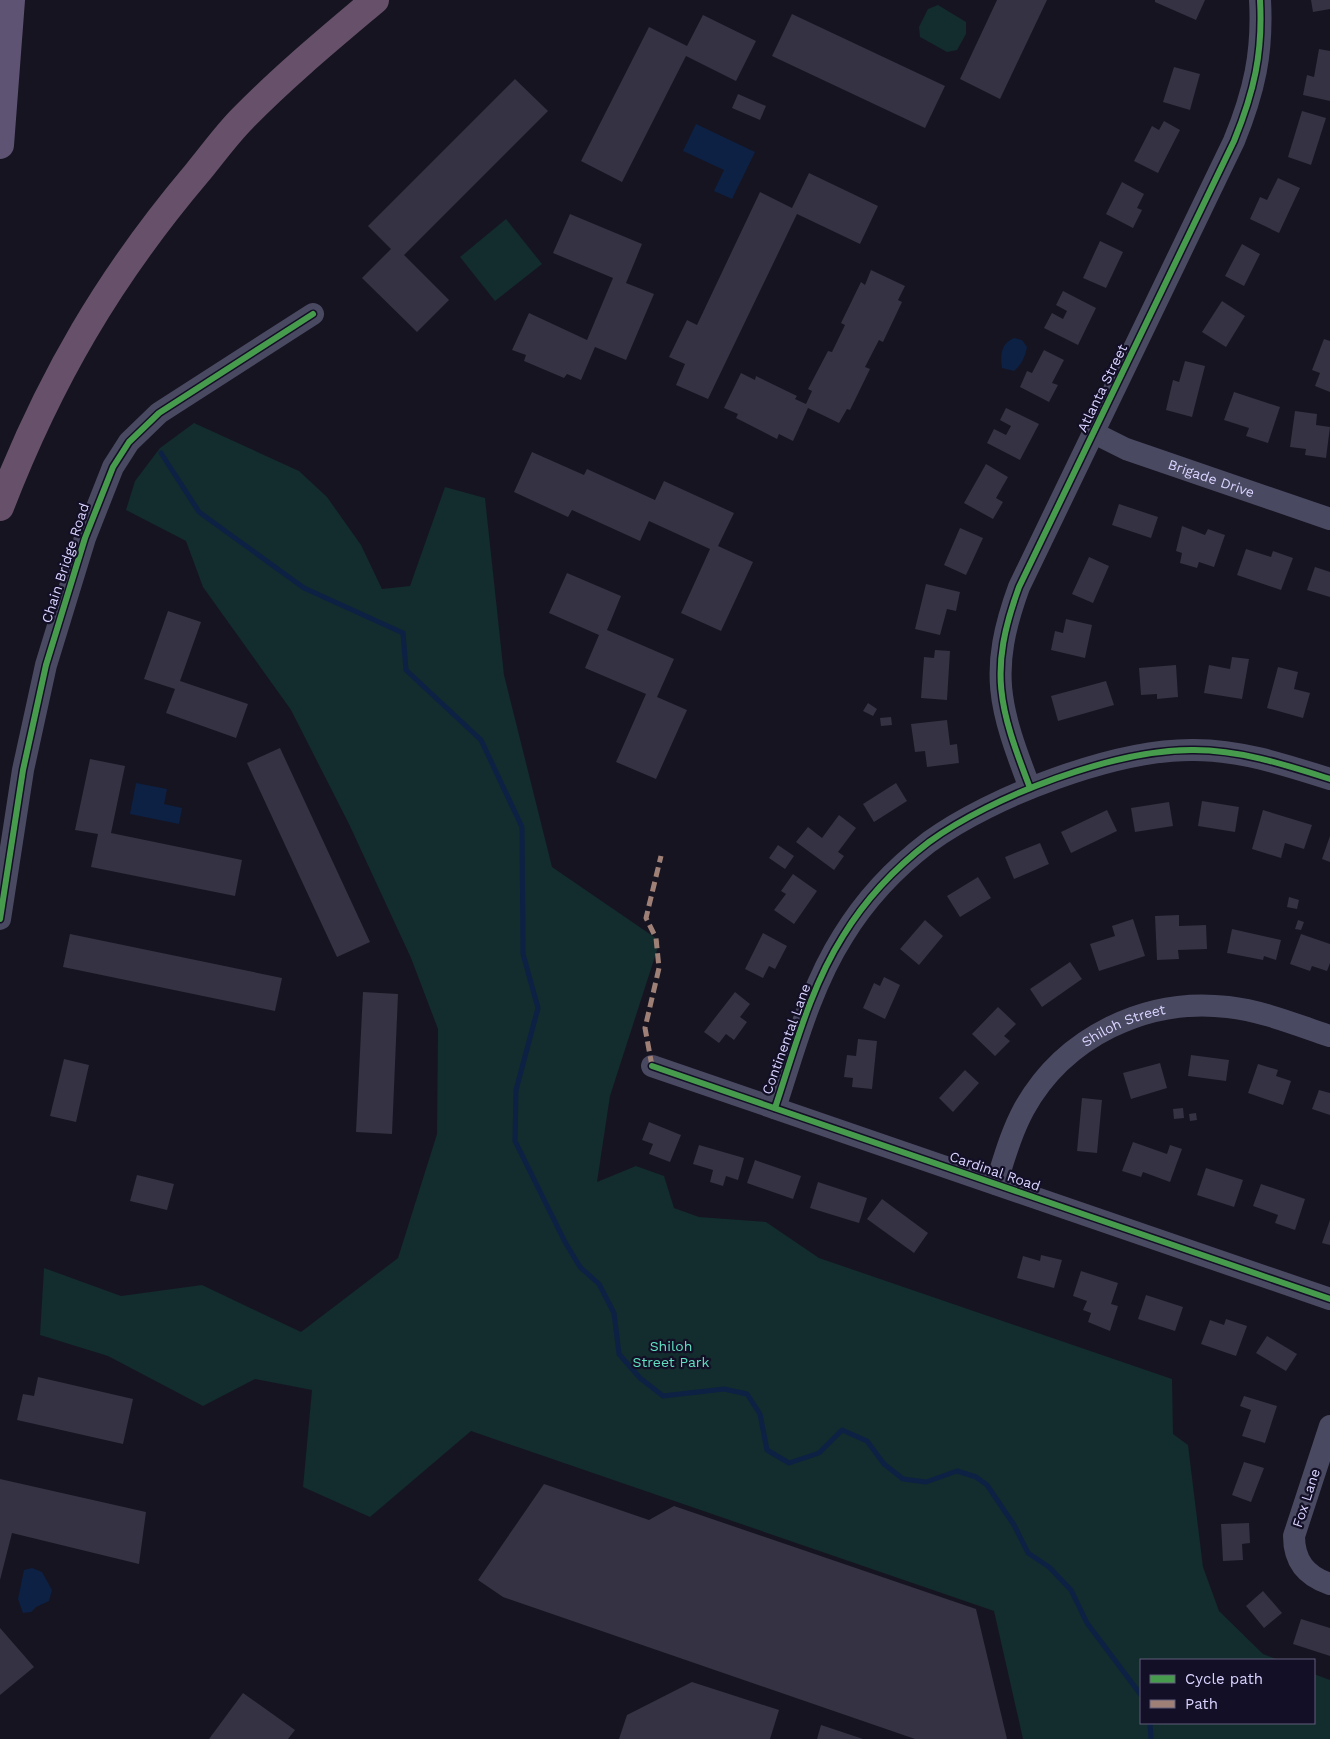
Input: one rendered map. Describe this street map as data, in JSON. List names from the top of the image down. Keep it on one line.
{"streets":{"street":["Atlanta Street","Brigade Drive","Chain Bridge Road","Shiloh Street","Continental Lane","Cardinal Road","Fox Lane"]},"crossings":[["Atlanta Street","Brigade Drive"],["Atlanta Street","Continental Lane"],["Shiloh Street","Cardinal Road"],["Continental Lane","Cardinal Road"]],"parks":["Shiloh Street Park"],"legend":["Cycle path","Path"]}
